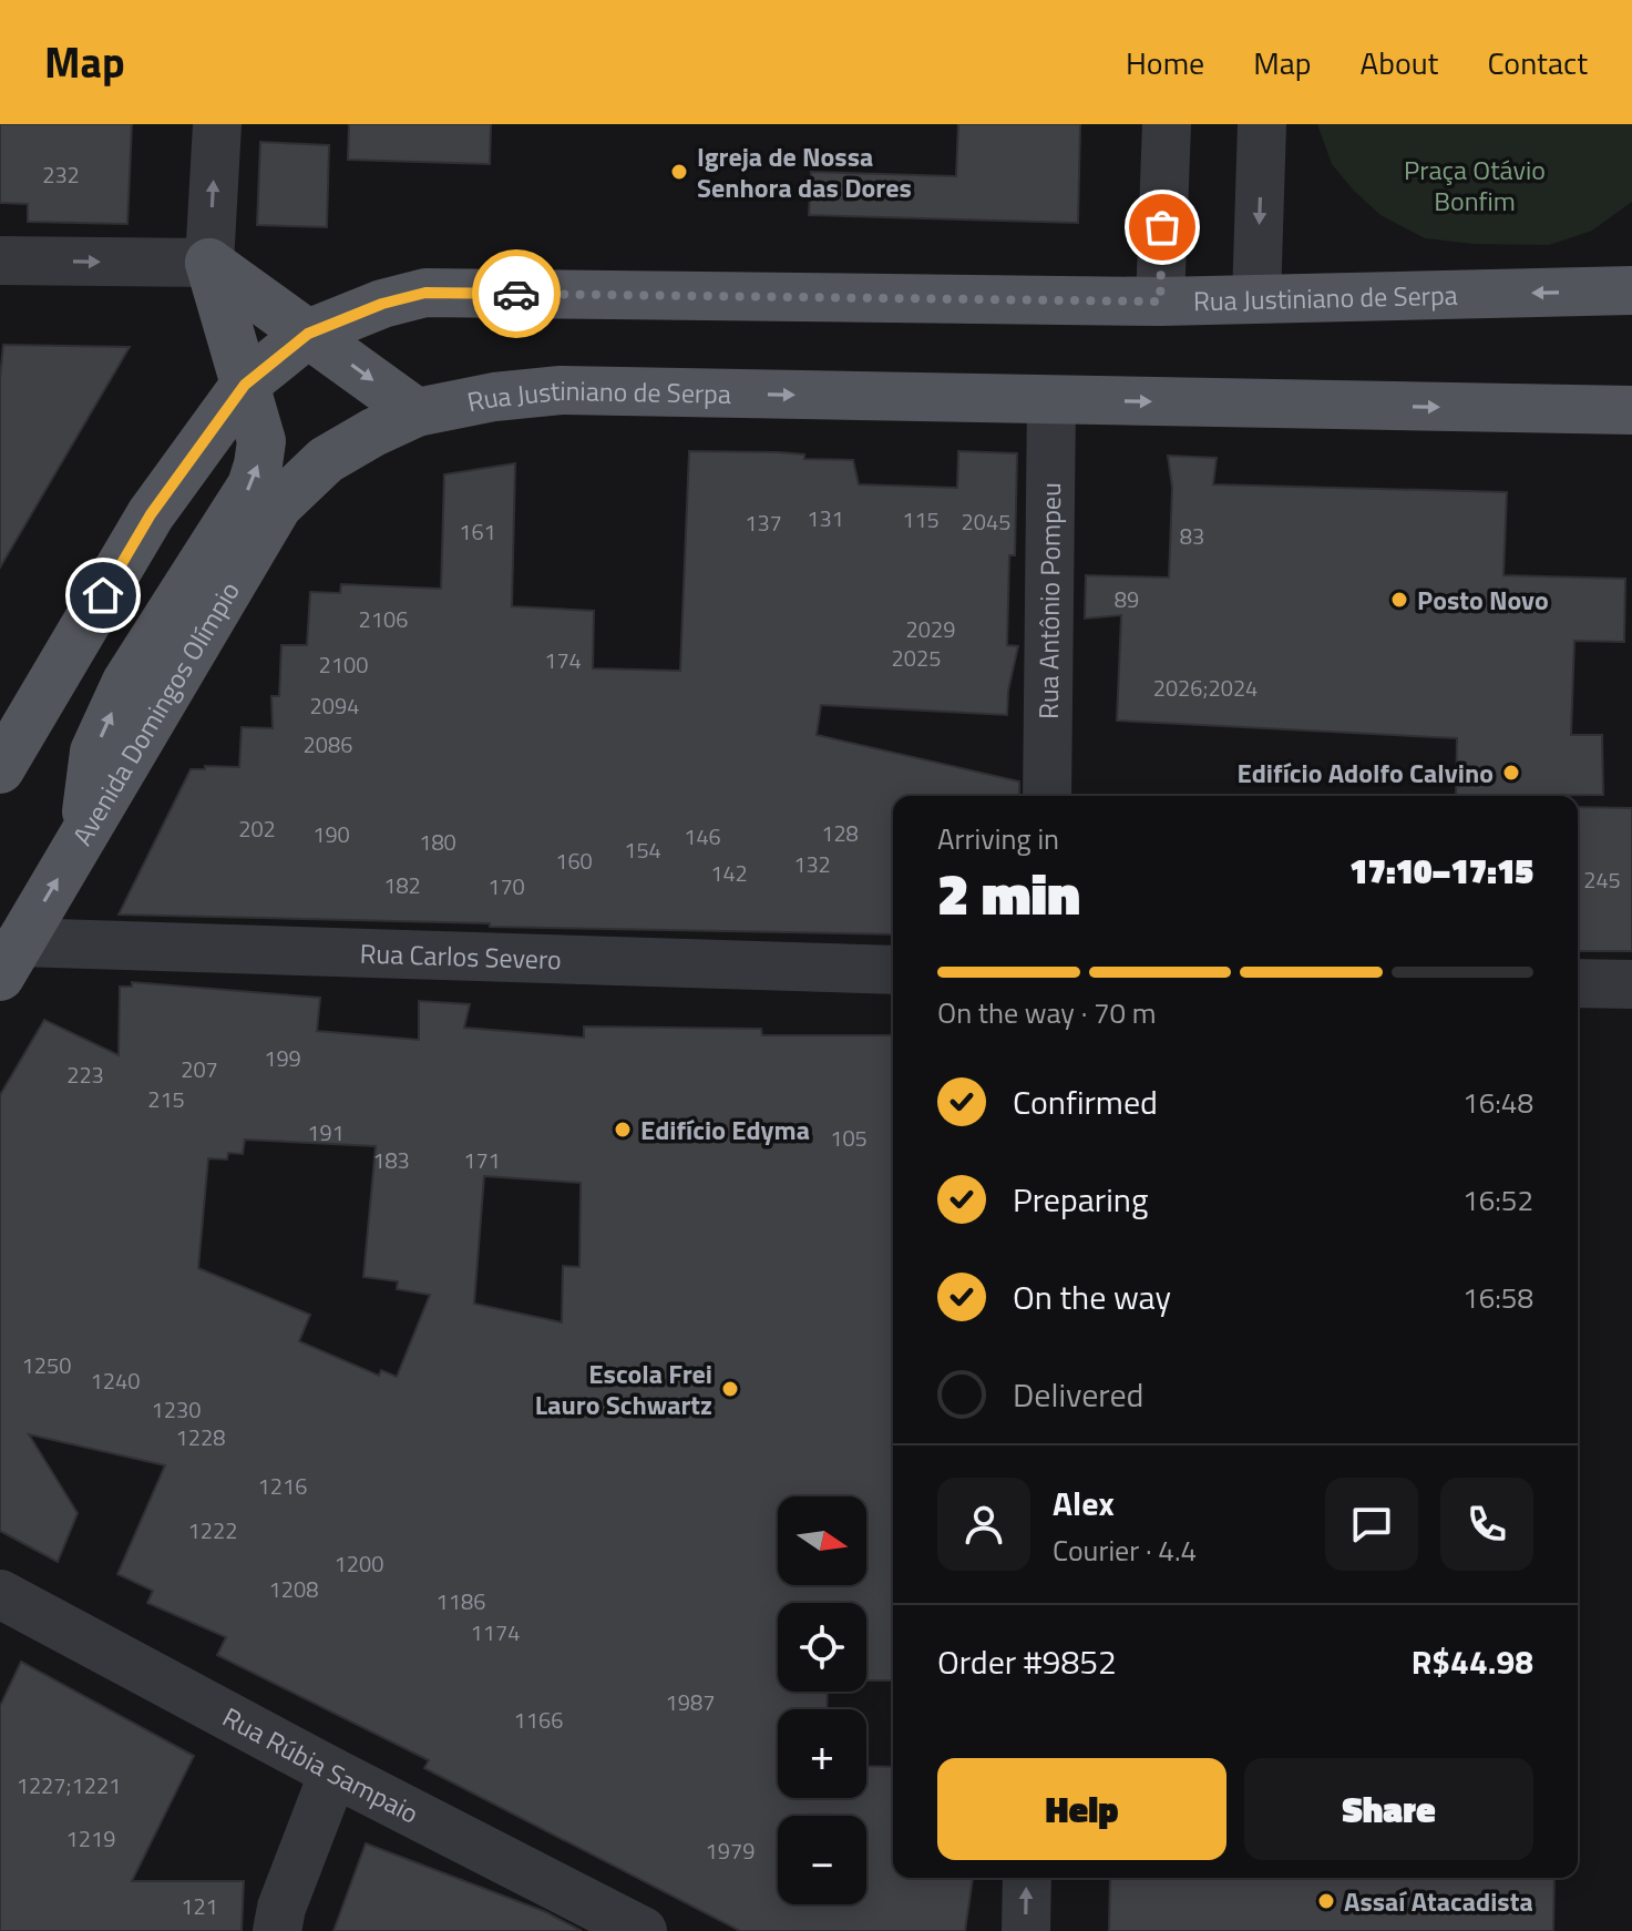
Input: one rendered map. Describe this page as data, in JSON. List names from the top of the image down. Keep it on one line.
{"streets":{"main road":["Rua Justiniano de Serpa","Avenida Domingos Olímpio"],"street":["Rua Antônio Pompeu","Rua Carlos Severo","Rua Rúbia Sampaio"]},"crossings":[["Rua Justiniano de Serpa","Rua Antônio Pompeu"],["Rua Justiniano de Serpa","Avenida Domingos Olímpio"],["Avenida Domingos Olímpio","Rua Carlos Severo"]],"parks":["Praça Otávio Bonfim"],"places":["Igreja de Nossa Senhora das Dores","Posto Novo","Edifício Adolfo Calvino","Edifício Edyma","Escola Frei Lauro Schwartz","Assaí Atacadista"],"house_numbers":["232","131","115","2045","137","161","83","89","2106","2029","2025","174","2100","2026;2024","2094","2086","202","128","190","146","180","154","160","132","142","245","182","170","199","207","223","215","191","105","183","171","1250","1240","1230","1228","1216","1222","1200","1208","1186","1174","1987","1166","1227;1221","1219","1979","121"],"north":"right","page":{"header":"Map","nav":["Home","Map","About","Contact"],"heading":["2 min","Arriving in","17:10–17:15"],"panel":["Alex","Courier · 4.4","Order #9852","R$44.98"],"bar":"On the way · 70 m","list":[["Confirmed","16:48"],["Preparing","16:52"],["On the way","16:58"],"Delivered"],"map_buttons":["+","−"],"buttons":["Help","Share"]}}
